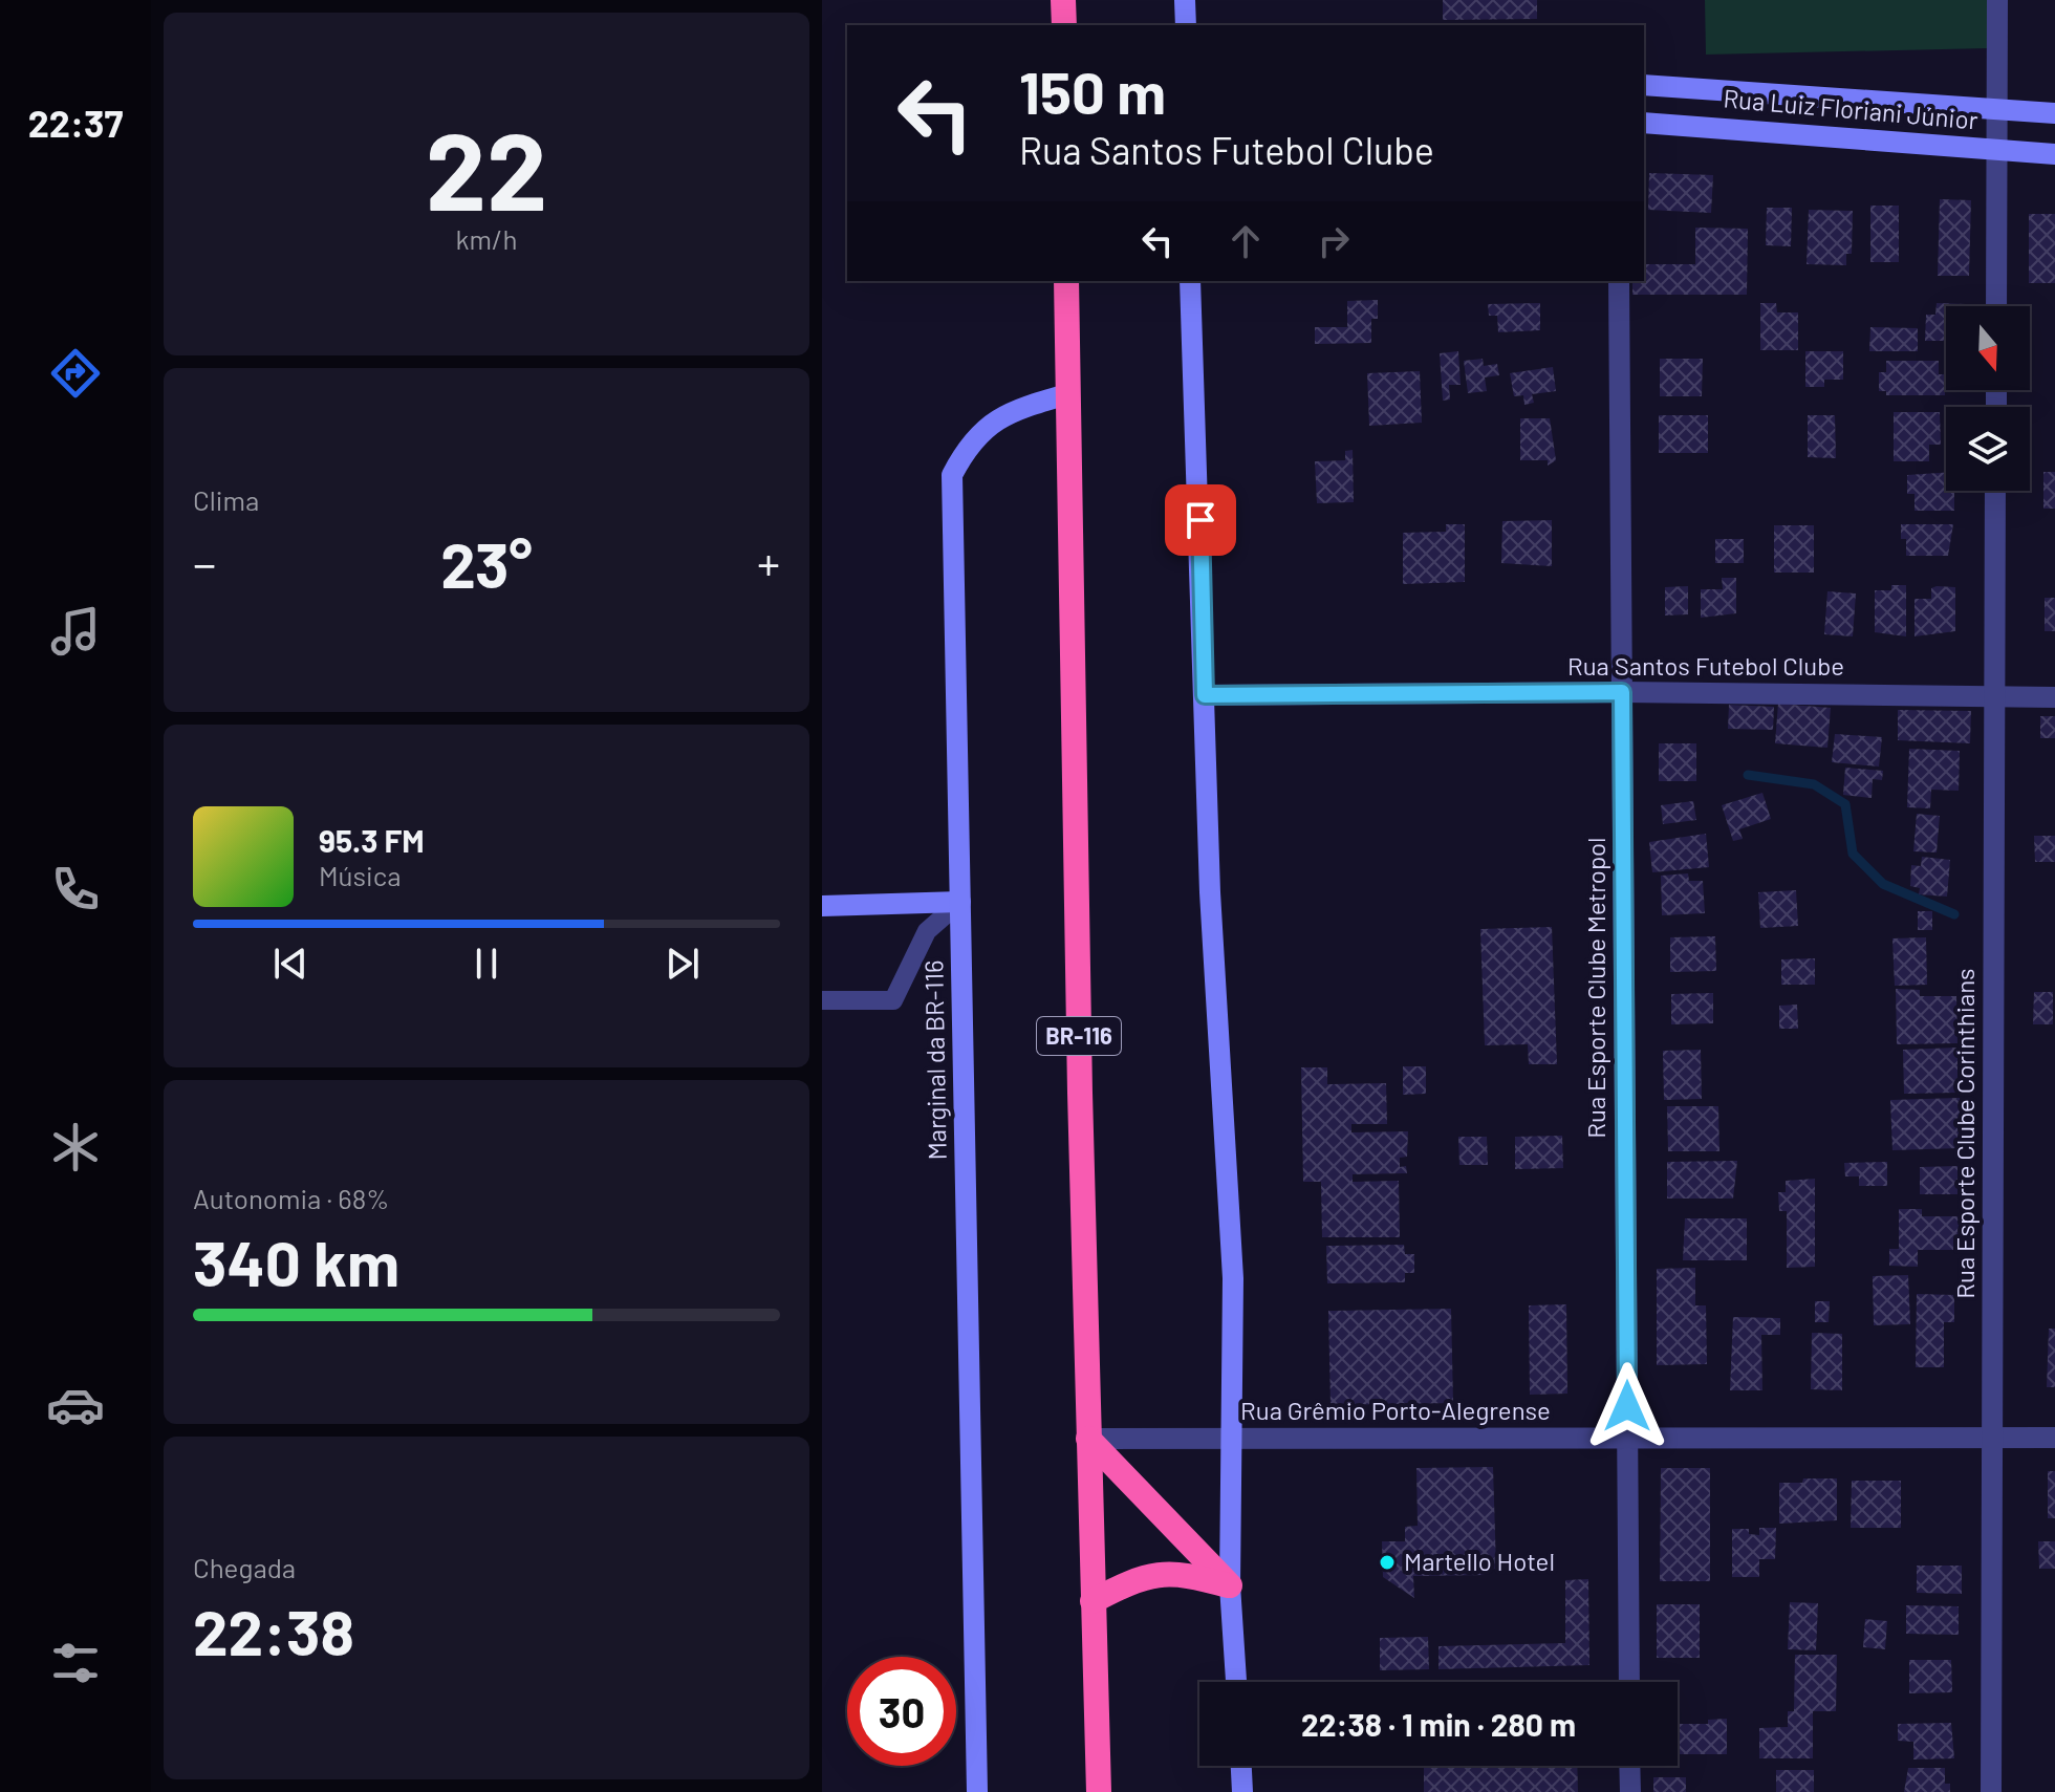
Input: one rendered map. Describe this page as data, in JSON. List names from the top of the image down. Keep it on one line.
{"streets":{"highway":["BR-116"],"street":["Rua Luiz Floriani Júnior","Rua Santos Futebol Clube","Rua Esporte Clube Metropol","Marginal da BR-116","Rua Esporte Clube Corinthians","Rua Grêmio Porto-Alegrense"]},"crossings":[["Rua Santos Futebol Clube","Rua Esporte Clube Metropol"],["Rua Santos Futebol Clube","Rua Esporte Clube Corinthians"],["Rua Esporte Clube Metropol","Rua Grêmio Porto-Alegrense"],["BR-116","Marginal da BR-116"],["BR-116","Rua Grêmio Porto-Alegrense"],["Rua Esporte Clube Corinthians","Rua Grêmio Porto-Alegrense"]],"places":["Martello Hotel"],"north":"bottom","page":{"tabs":"22:37","tile":[["22","km/h"],"Clima",["Autonomia · 68%","340 km"],["Chegada","22:38"]],"turn":["150 m","Rua Santos Futebol Clube"],"heat":["−","23°","+"],"song":["95.3 FM","Música"],"limit":"30","trip":"22:38 · 1 min · 280 m"}}
